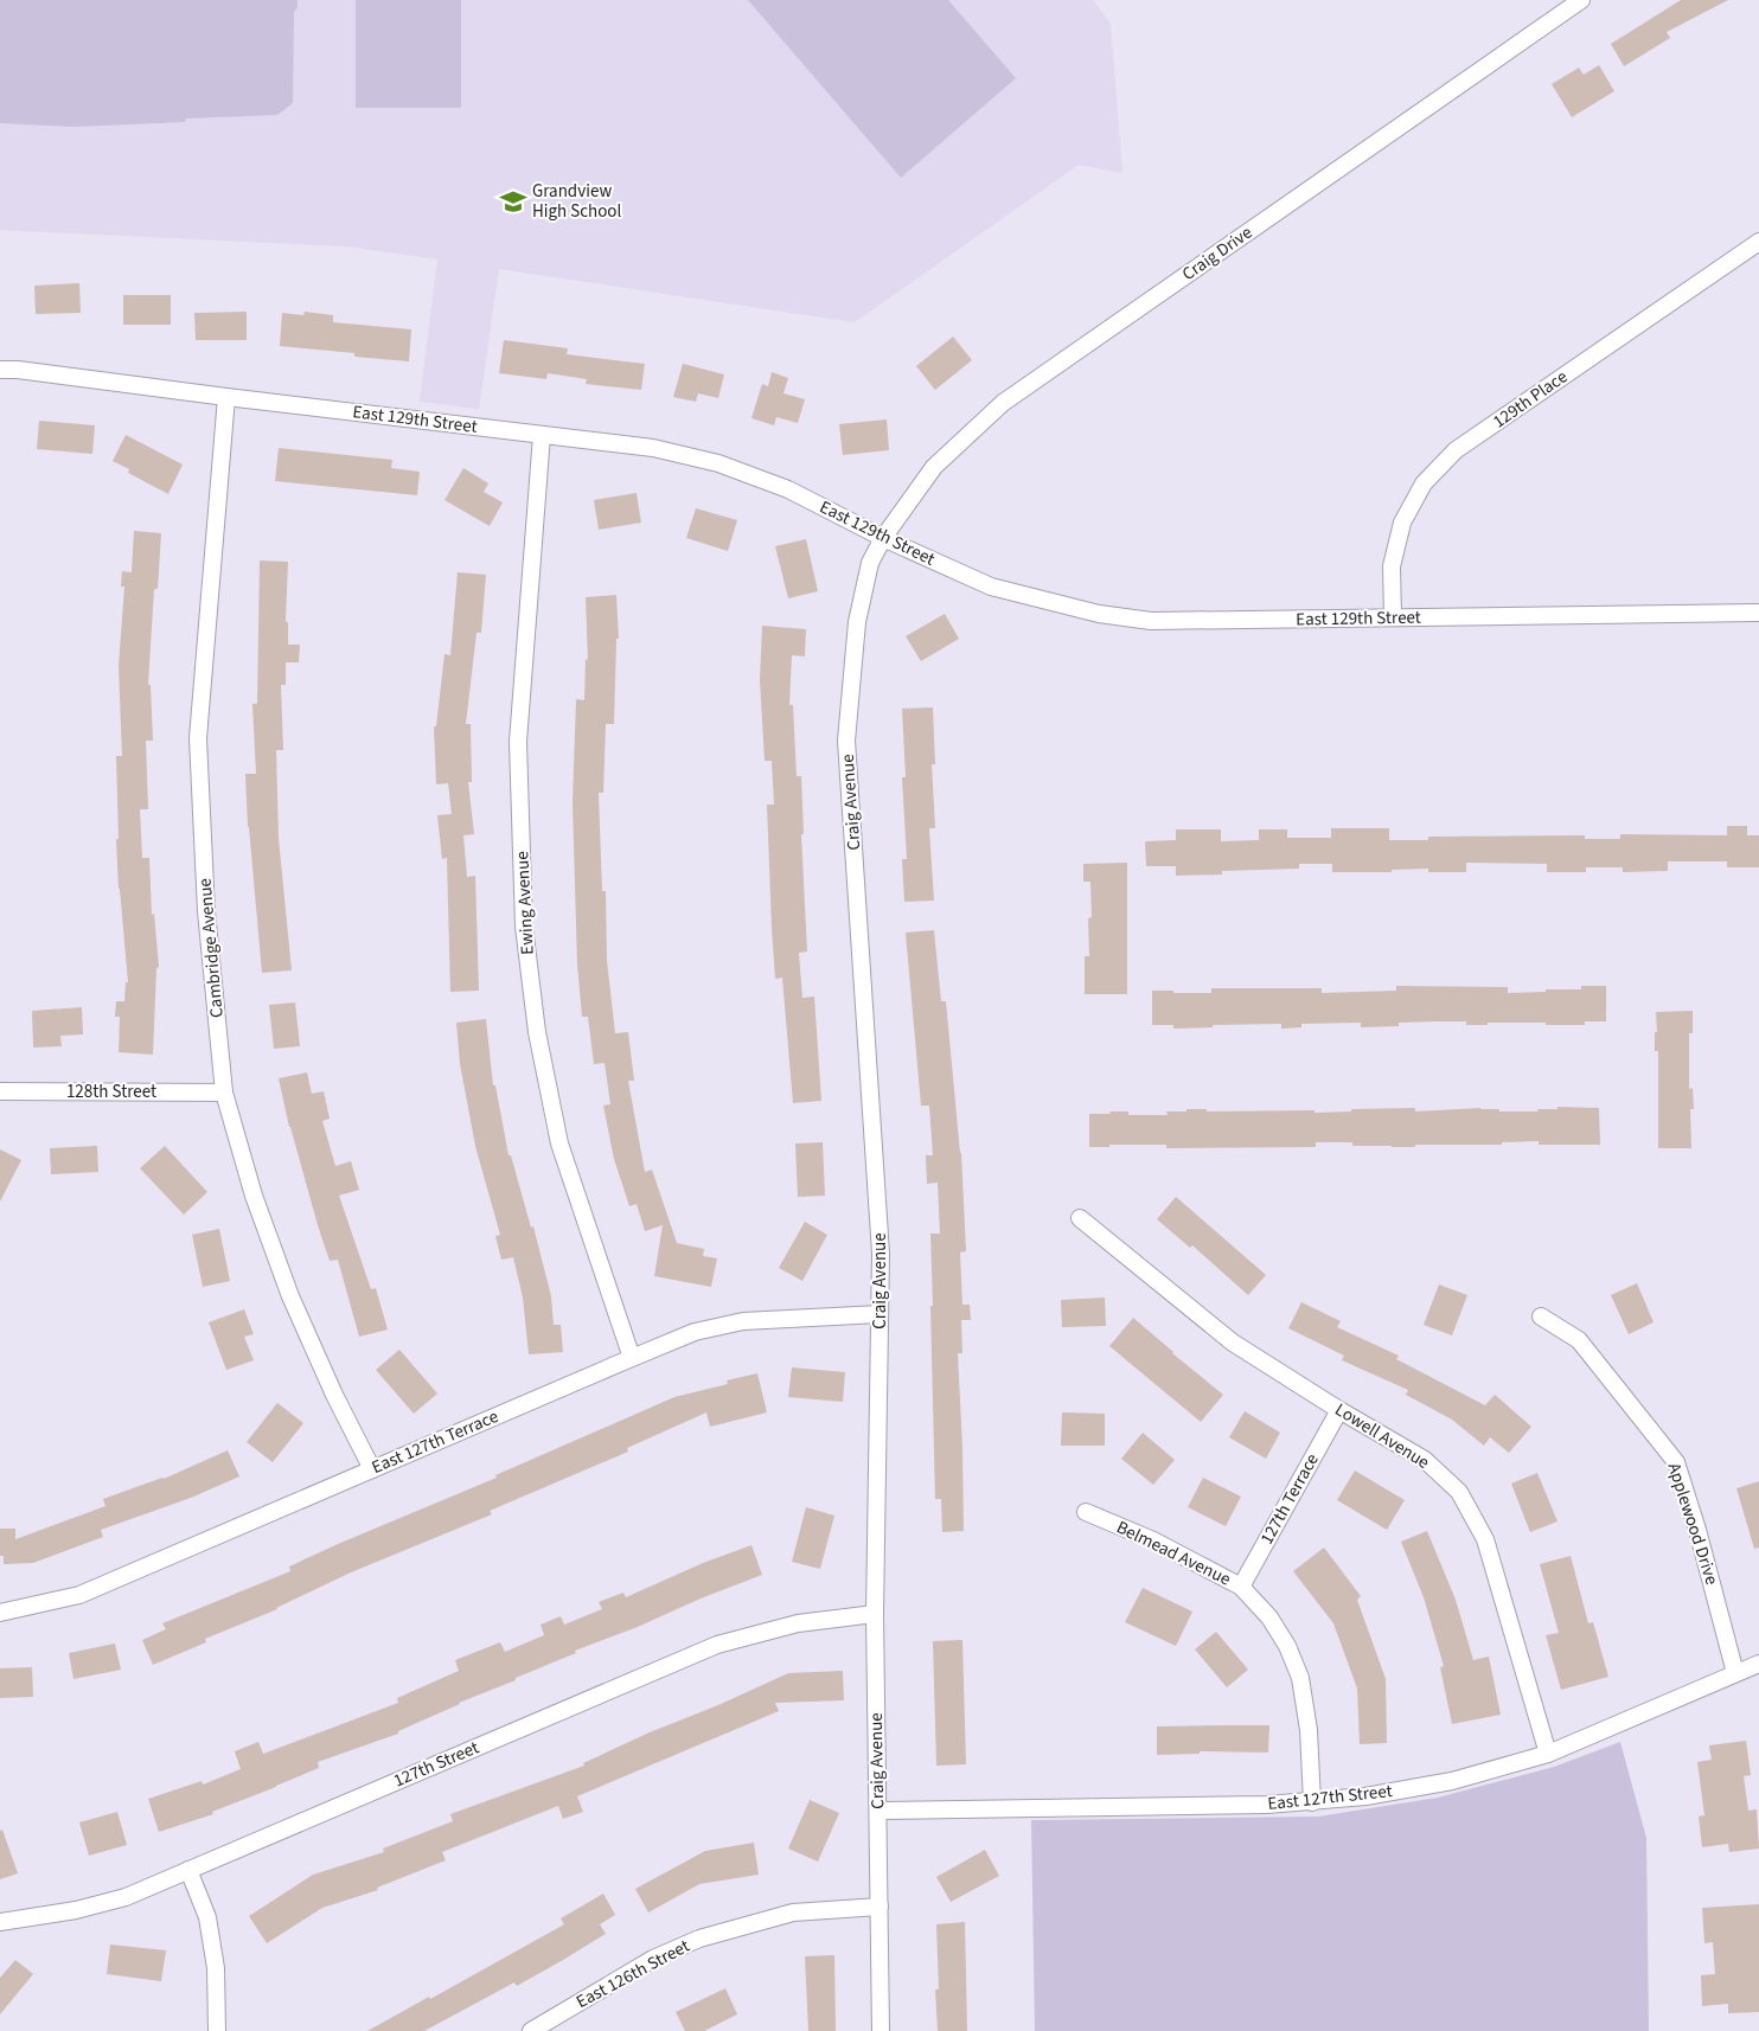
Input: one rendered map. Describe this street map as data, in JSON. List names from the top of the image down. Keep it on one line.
{"streets":{"street":["Craig Drive","129th Place","East 129th Street","Craig Avenue","Ewing Avenue","Cambridge Avenue","128th Street","Lowell Avenue","East 127th Terrace","127th Terrace","Applewood Drive","Belmead Avenue","127th Street","East 127th Street","East 126th Street"]},"crossings":[["Craig Drive","East 129th Street"],["Craig Drive","Craig Avenue"],["129th Place","East 129th Street"],["East 129th Street","Craig Avenue"],["East 129th Street","Ewing Avenue"],["East 129th Street","Cambridge Avenue"],["Craig Avenue","East 127th Terrace"],["Craig Avenue","127th Street"],["Craig Avenue","East 127th Street"],["Craig Avenue","East 126th Street"],["Ewing Avenue","East 127th Terrace"],["Cambridge Avenue","128th Street"],["Cambridge Avenue","East 127th Terrace"],["Lowell Avenue","127th Terrace"],["Lowell Avenue","East 127th Street"],["127th Terrace","Belmead Avenue"],["Applewood Drive","East 127th Street"],["Belmead Avenue","East 127th Street"]],"places":{"school or university":["Grandview High School"]}}
